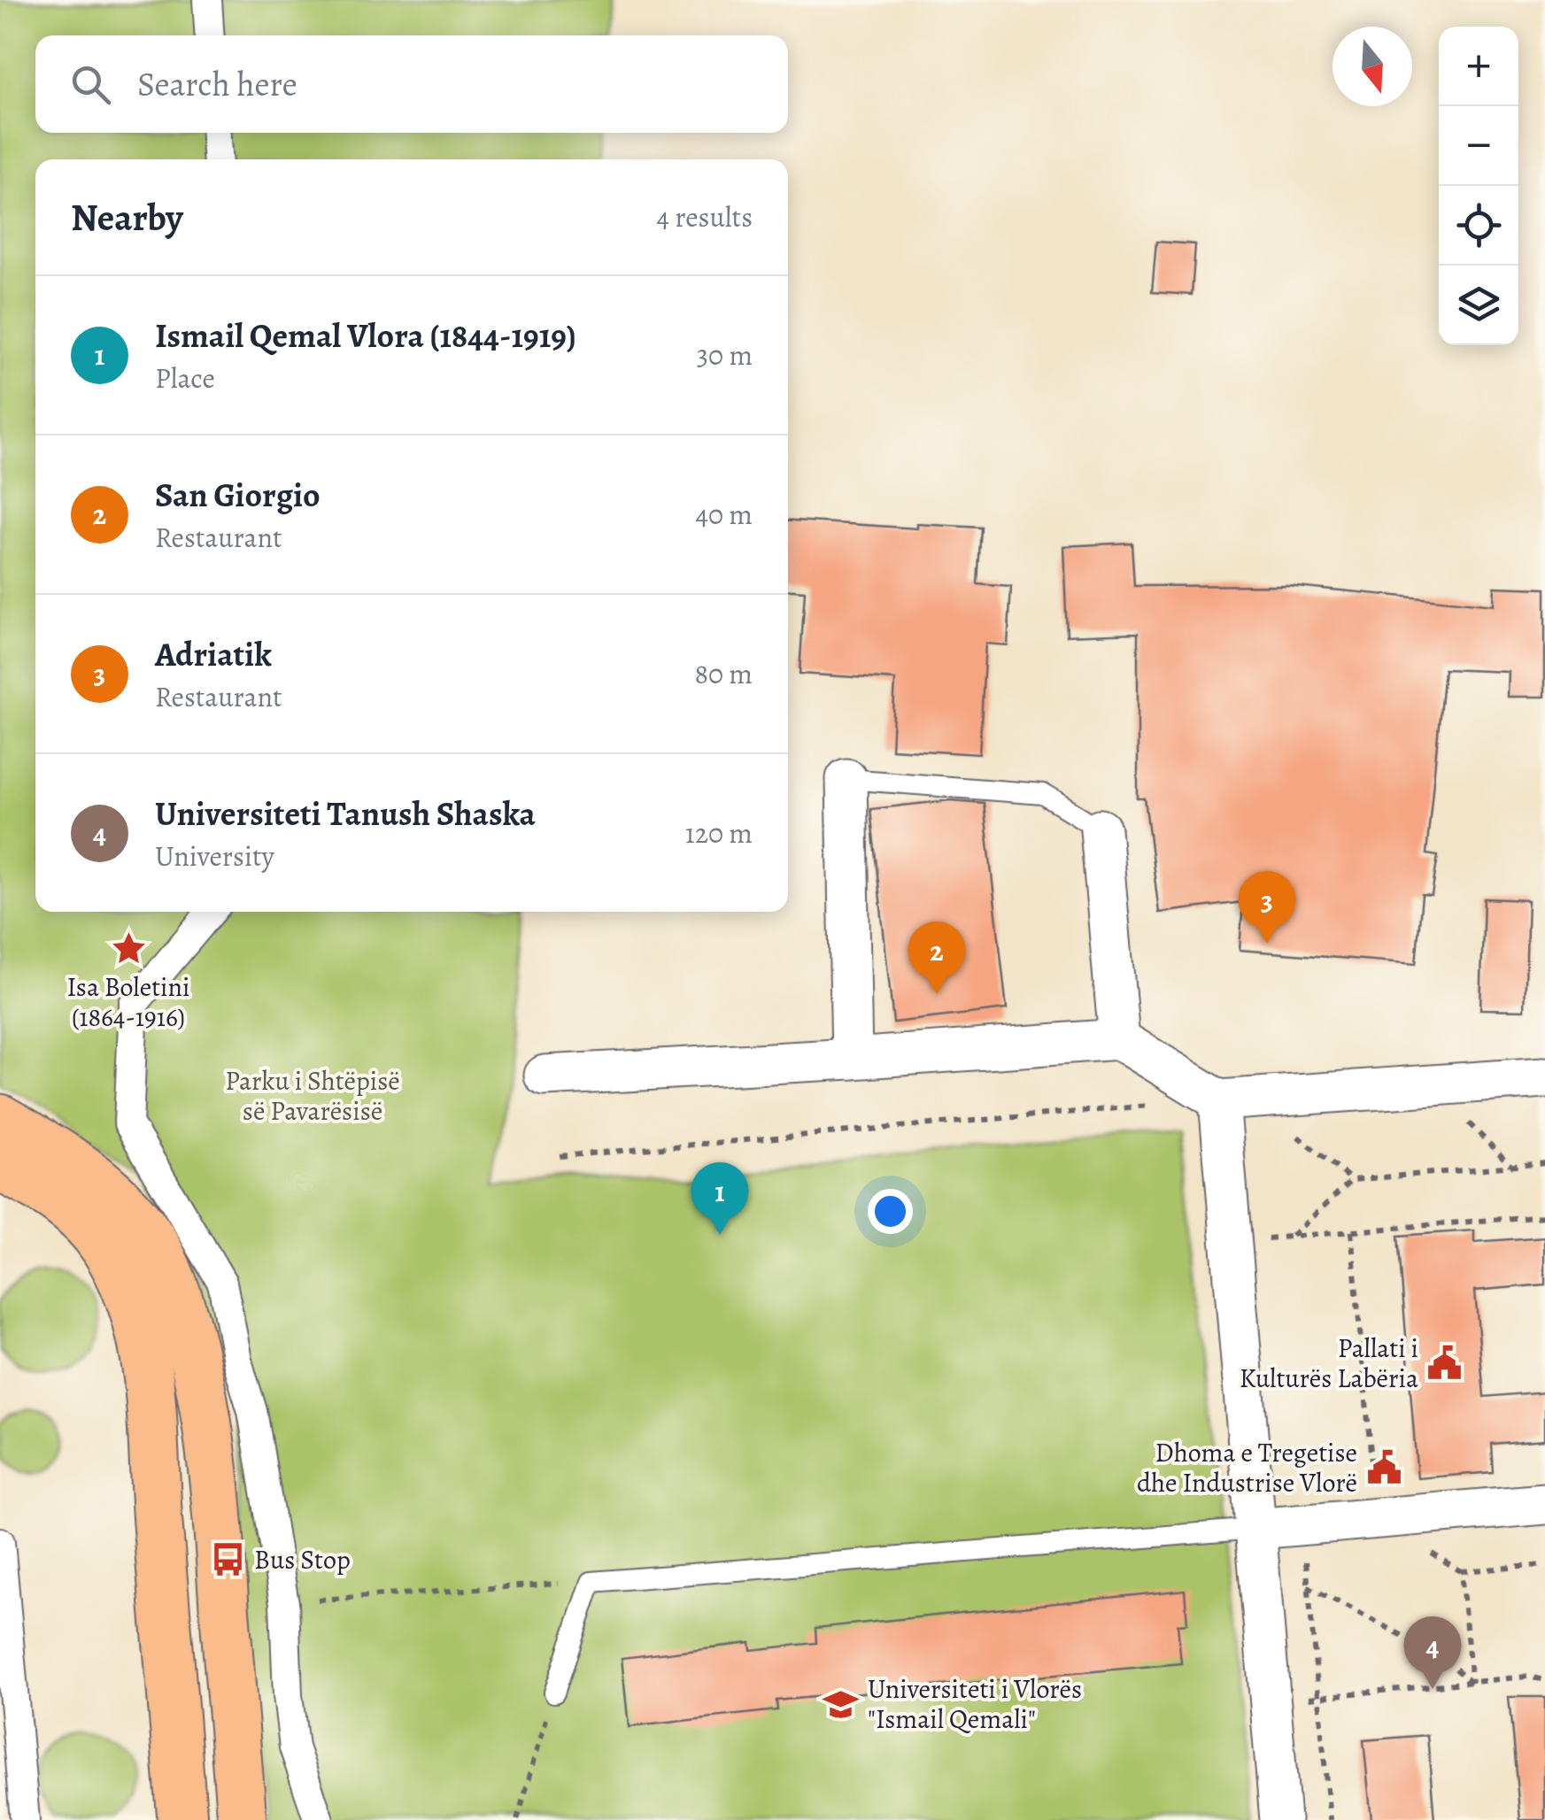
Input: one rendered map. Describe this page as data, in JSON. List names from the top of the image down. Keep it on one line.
{"parks":["Parku i Shtëpisë së Pavarësisë"],"places":{"place":["Isa Boletini (1864-1916)"],"public building":["Pallati i Kulturës Labëria","Dhoma e Tregetise dhe Industrise Vlorë"],"bus stop":["Bus Stop"],"school or university":["Universiteti i Vlorës \"Ismail Qemali\""]},"north":"bottom","page":{"map_buttons":["+","−"],"search":"Search here","heading":["Nearby","4 results"],"list":[{"mark":"1","name":"Ismail Qemal Vlora (1844-1919)","note":"Place","value":"30 m"},{"mark":"2","name":"San Giorgio","note":"Restaurant","value":"40 m"},{"mark":"3","name":"Adriatik","note":"Restaurant","value":"80 m"},{"mark":"4","name":"Universiteti Tanush Shaska","note":"University","value":"120 m"}],"pins":["3","2","1","4"]}}
